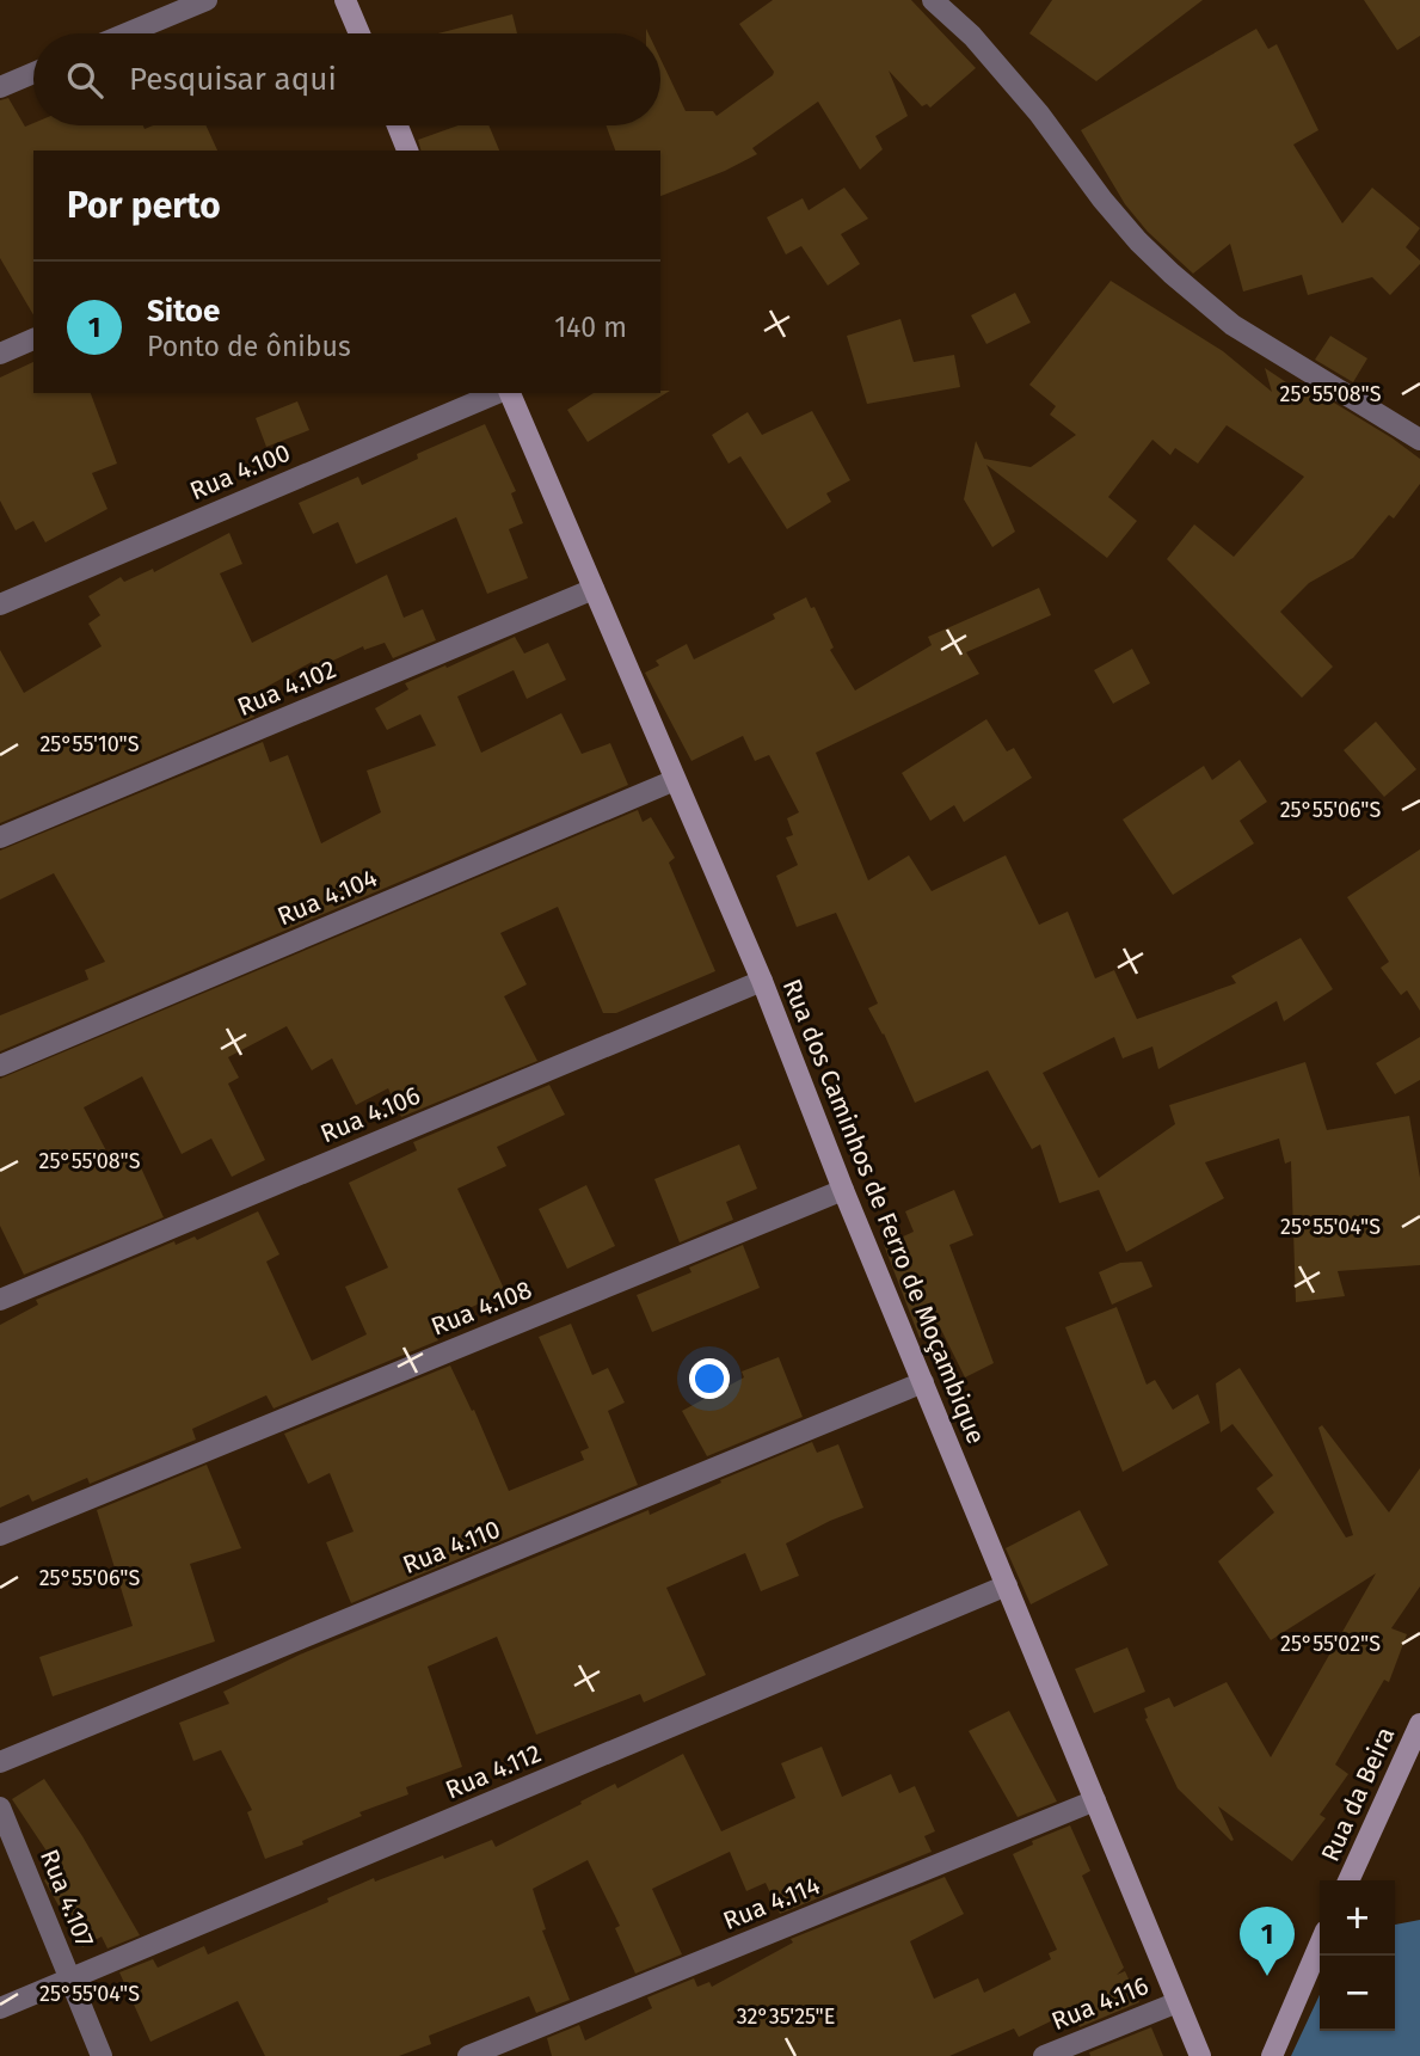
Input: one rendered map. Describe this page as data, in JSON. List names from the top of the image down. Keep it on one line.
{"streets":{"street":["Rua 4.100","Rua 4.102","Rua 4.104","Rua 4.106","Rua dos Caminhos de Ferro de Moçambique","Rua 4.108","Rua 4.110","Rua 4.112","Rua da Beira","Rua 4.107","Rua 4.114","Rua 4.116"]},"crossings":[["Rua 4.102","Rua dos Caminhos de Ferro de Moçambique"],["Rua 4.104","Rua dos Caminhos de Ferro de Moçambique"],["Rua 4.106","Rua dos Caminhos de Ferro de Moçambique"],["Rua dos Caminhos de Ferro de Moçambique","Rua 4.108"],["Rua dos Caminhos de Ferro de Moçambique","Rua 4.110"],["Rua dos Caminhos de Ferro de Moçambique","Rua 4.112"],["Rua dos Caminhos de Ferro de Moçambique","Rua 4.114"],["Rua dos Caminhos de Ferro de Moçambique","Rua 4.116"],["Rua 4.112","Rua 4.107"]],"page":{"search":"Pesquisar aqui","heading":"Por perto","list":[{"mark":"1","name":"Sitoe","note":"Ponto de ônibus","value":"140 m"}],"map_buttons":["+","−"],"pins":"1"},"coordinates":["25°55'08\"S","25°55'10\"S","25°55'06\"S","25°55'04\"S","25°55'02\"S","32°35'25\"E"]}
